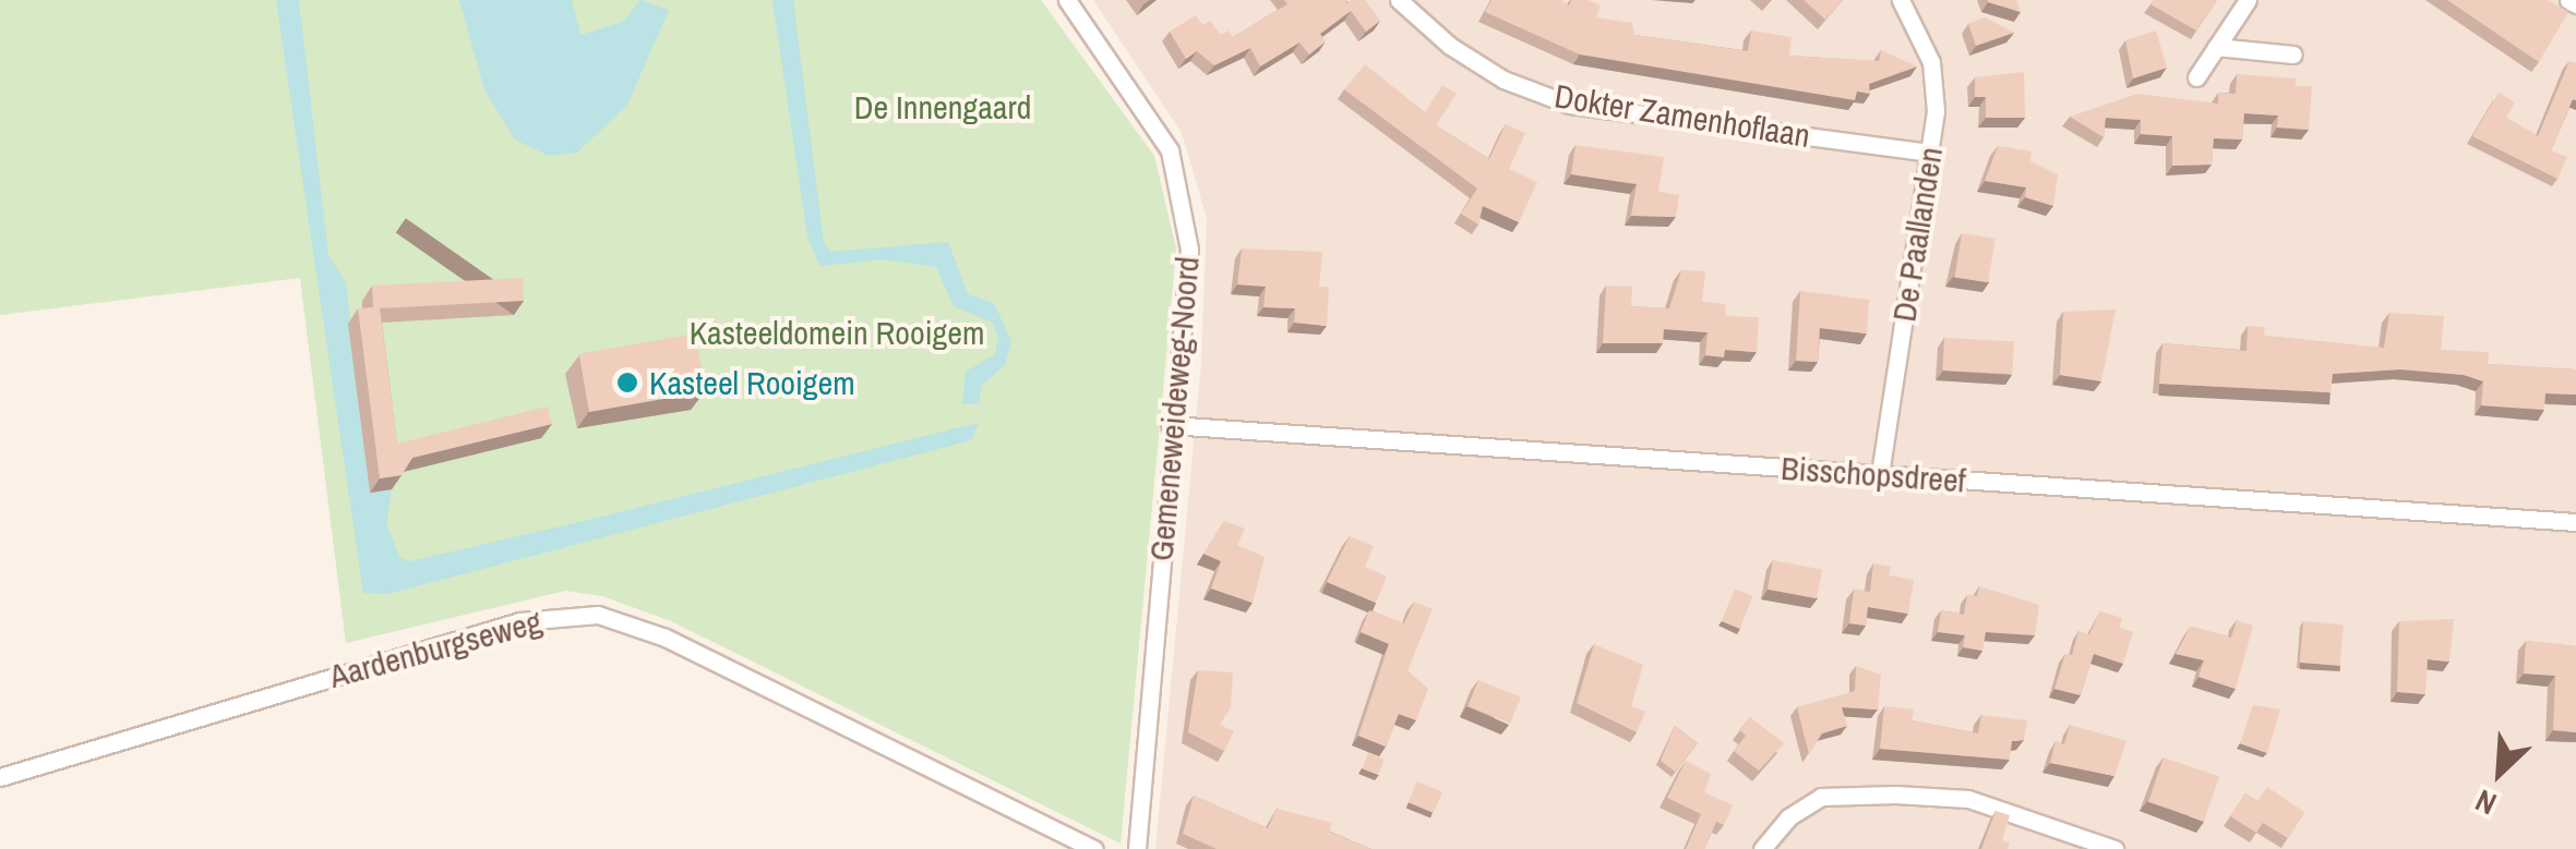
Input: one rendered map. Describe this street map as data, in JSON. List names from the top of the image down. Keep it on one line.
{"streets":{"street":["Dokter Zamenhoflaan","De Paallanden","Gemeneweideweg-Noord","Bisschopsdreef","Aardenburgseweg"]},"crossings":[["Dokter Zamenhoflaan","De Paallanden"],["De Paallanden","Bisschopsdreef"],["Gemeneweideweg-Noord","Bisschopsdreef"]],"parks":["De Innengaard","Kasteeldomein Rooigem"],"places":["Kasteel Rooigem"],"north":"bottom left"}
